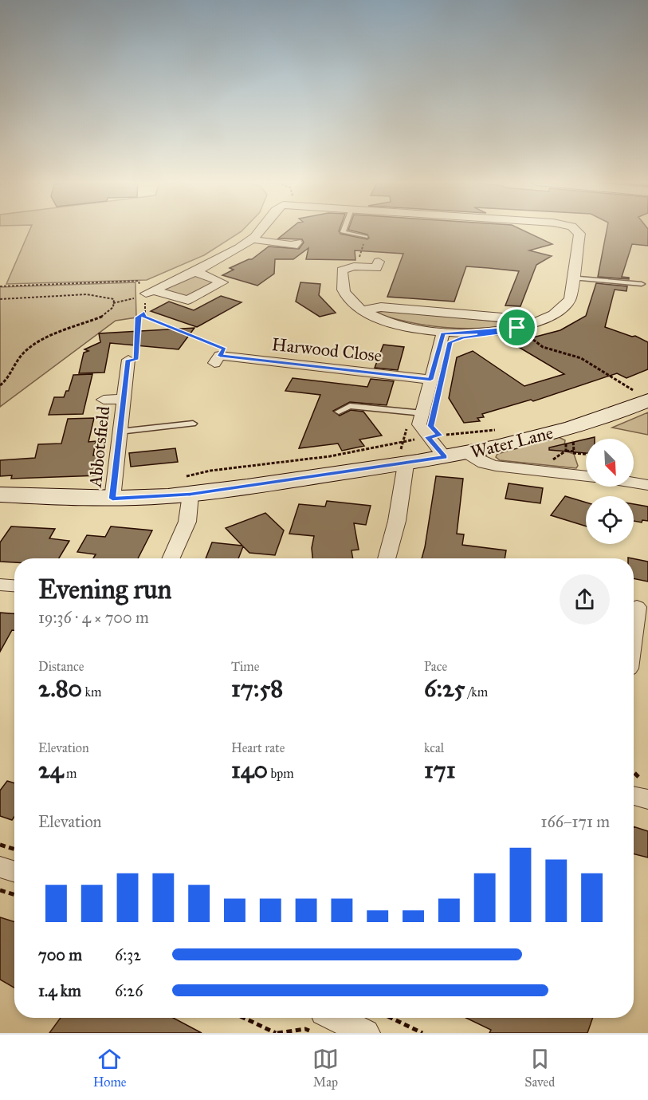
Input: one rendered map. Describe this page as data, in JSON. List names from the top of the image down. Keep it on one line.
{"streets":{"street":["Harwood Close","Water Lane","Abbotsfield"]},"crossings":[["Water Lane","Abbotsfield"]],"north":"bottom right","page":{"heading":["Evening run","19:36 · 4 × 700 m"],"stats":[["Distance","2.80 km"],["Time","17:58"],["Pace","6:25 /km"],["Elevation","24 m"],["Heart rate","140 bpm"],["kcal","171"]],"chart":["Elevation","166–171 m"],"list":[{"name":"700 m","note":"6:32"},{"name":"1.4 km","note":"6:26"}],"tabs":["Home","Map","Saved"]}}
